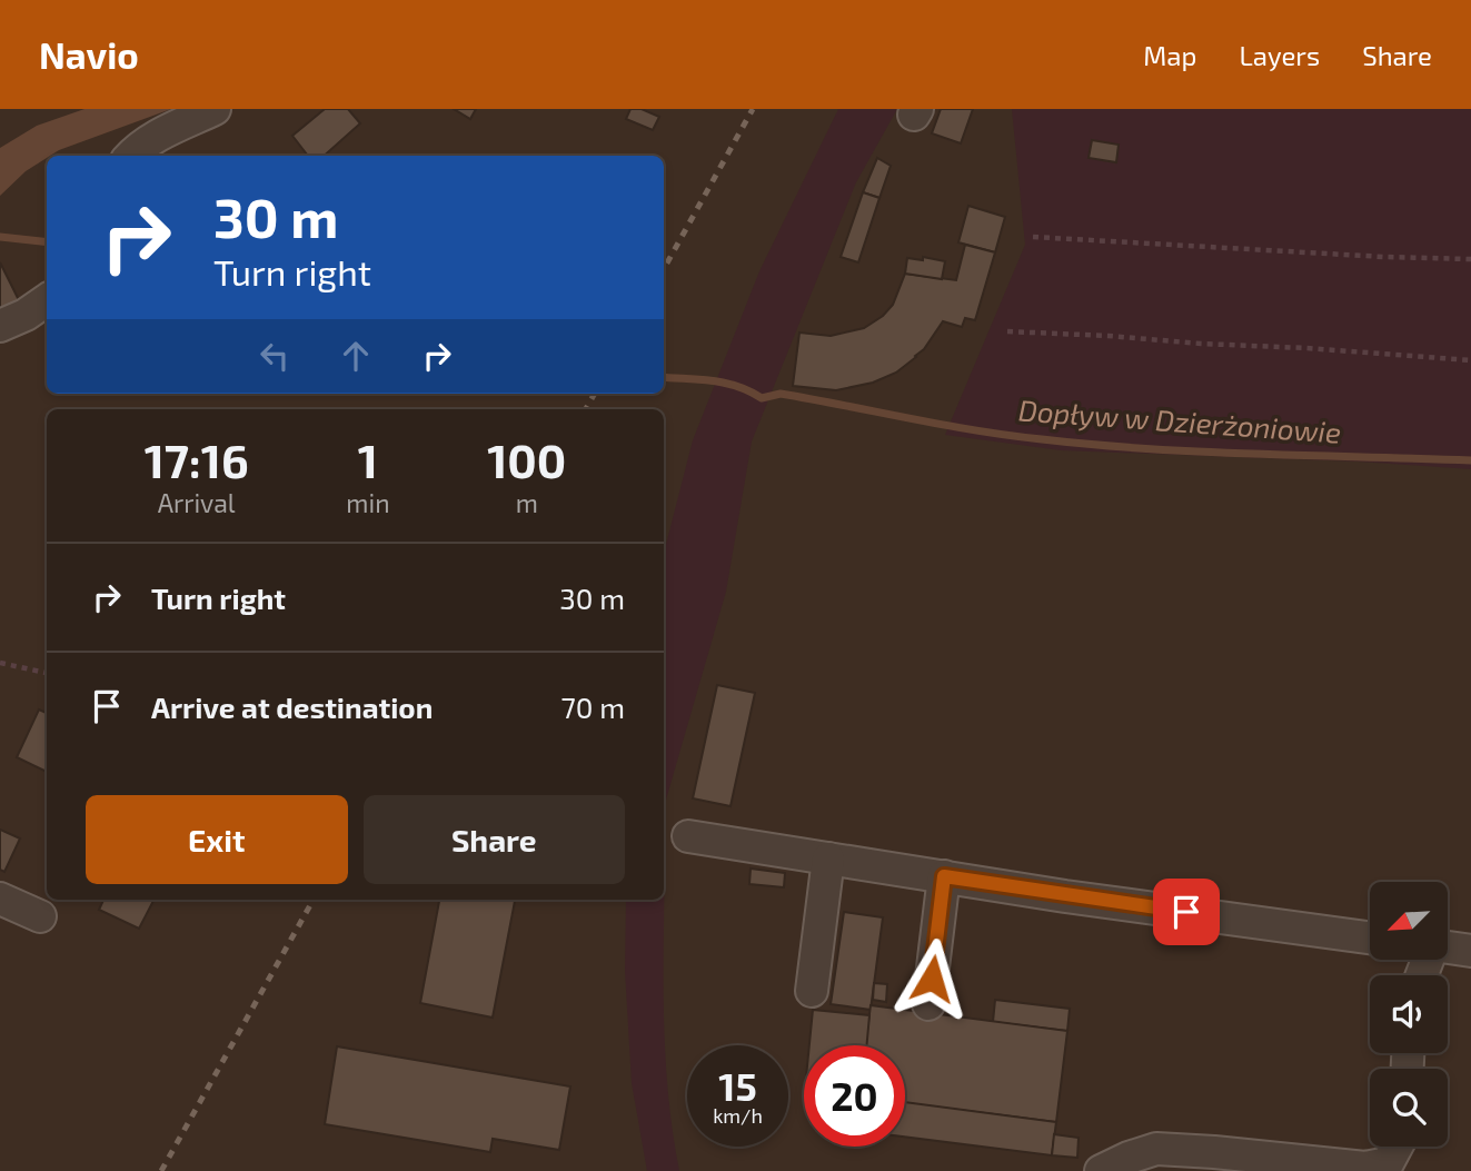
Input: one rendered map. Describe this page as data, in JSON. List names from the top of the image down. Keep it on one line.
{"water":["Dopływ w Dzierżoniowie"],"north":"bottom left","page":{"header":"Navio","nav":["Map","Layers","Share"],"turn":["30 m","Turn right"],"eta":["17:16","Arrival","1","min","100","m"],"list":[{"name":"Turn right","value":"30 m"},{"name":"Arrive at destination","value":"70 m"}],"buttons":["Exit","Share"],"speed":"15 km/h","limit":"20"}}
